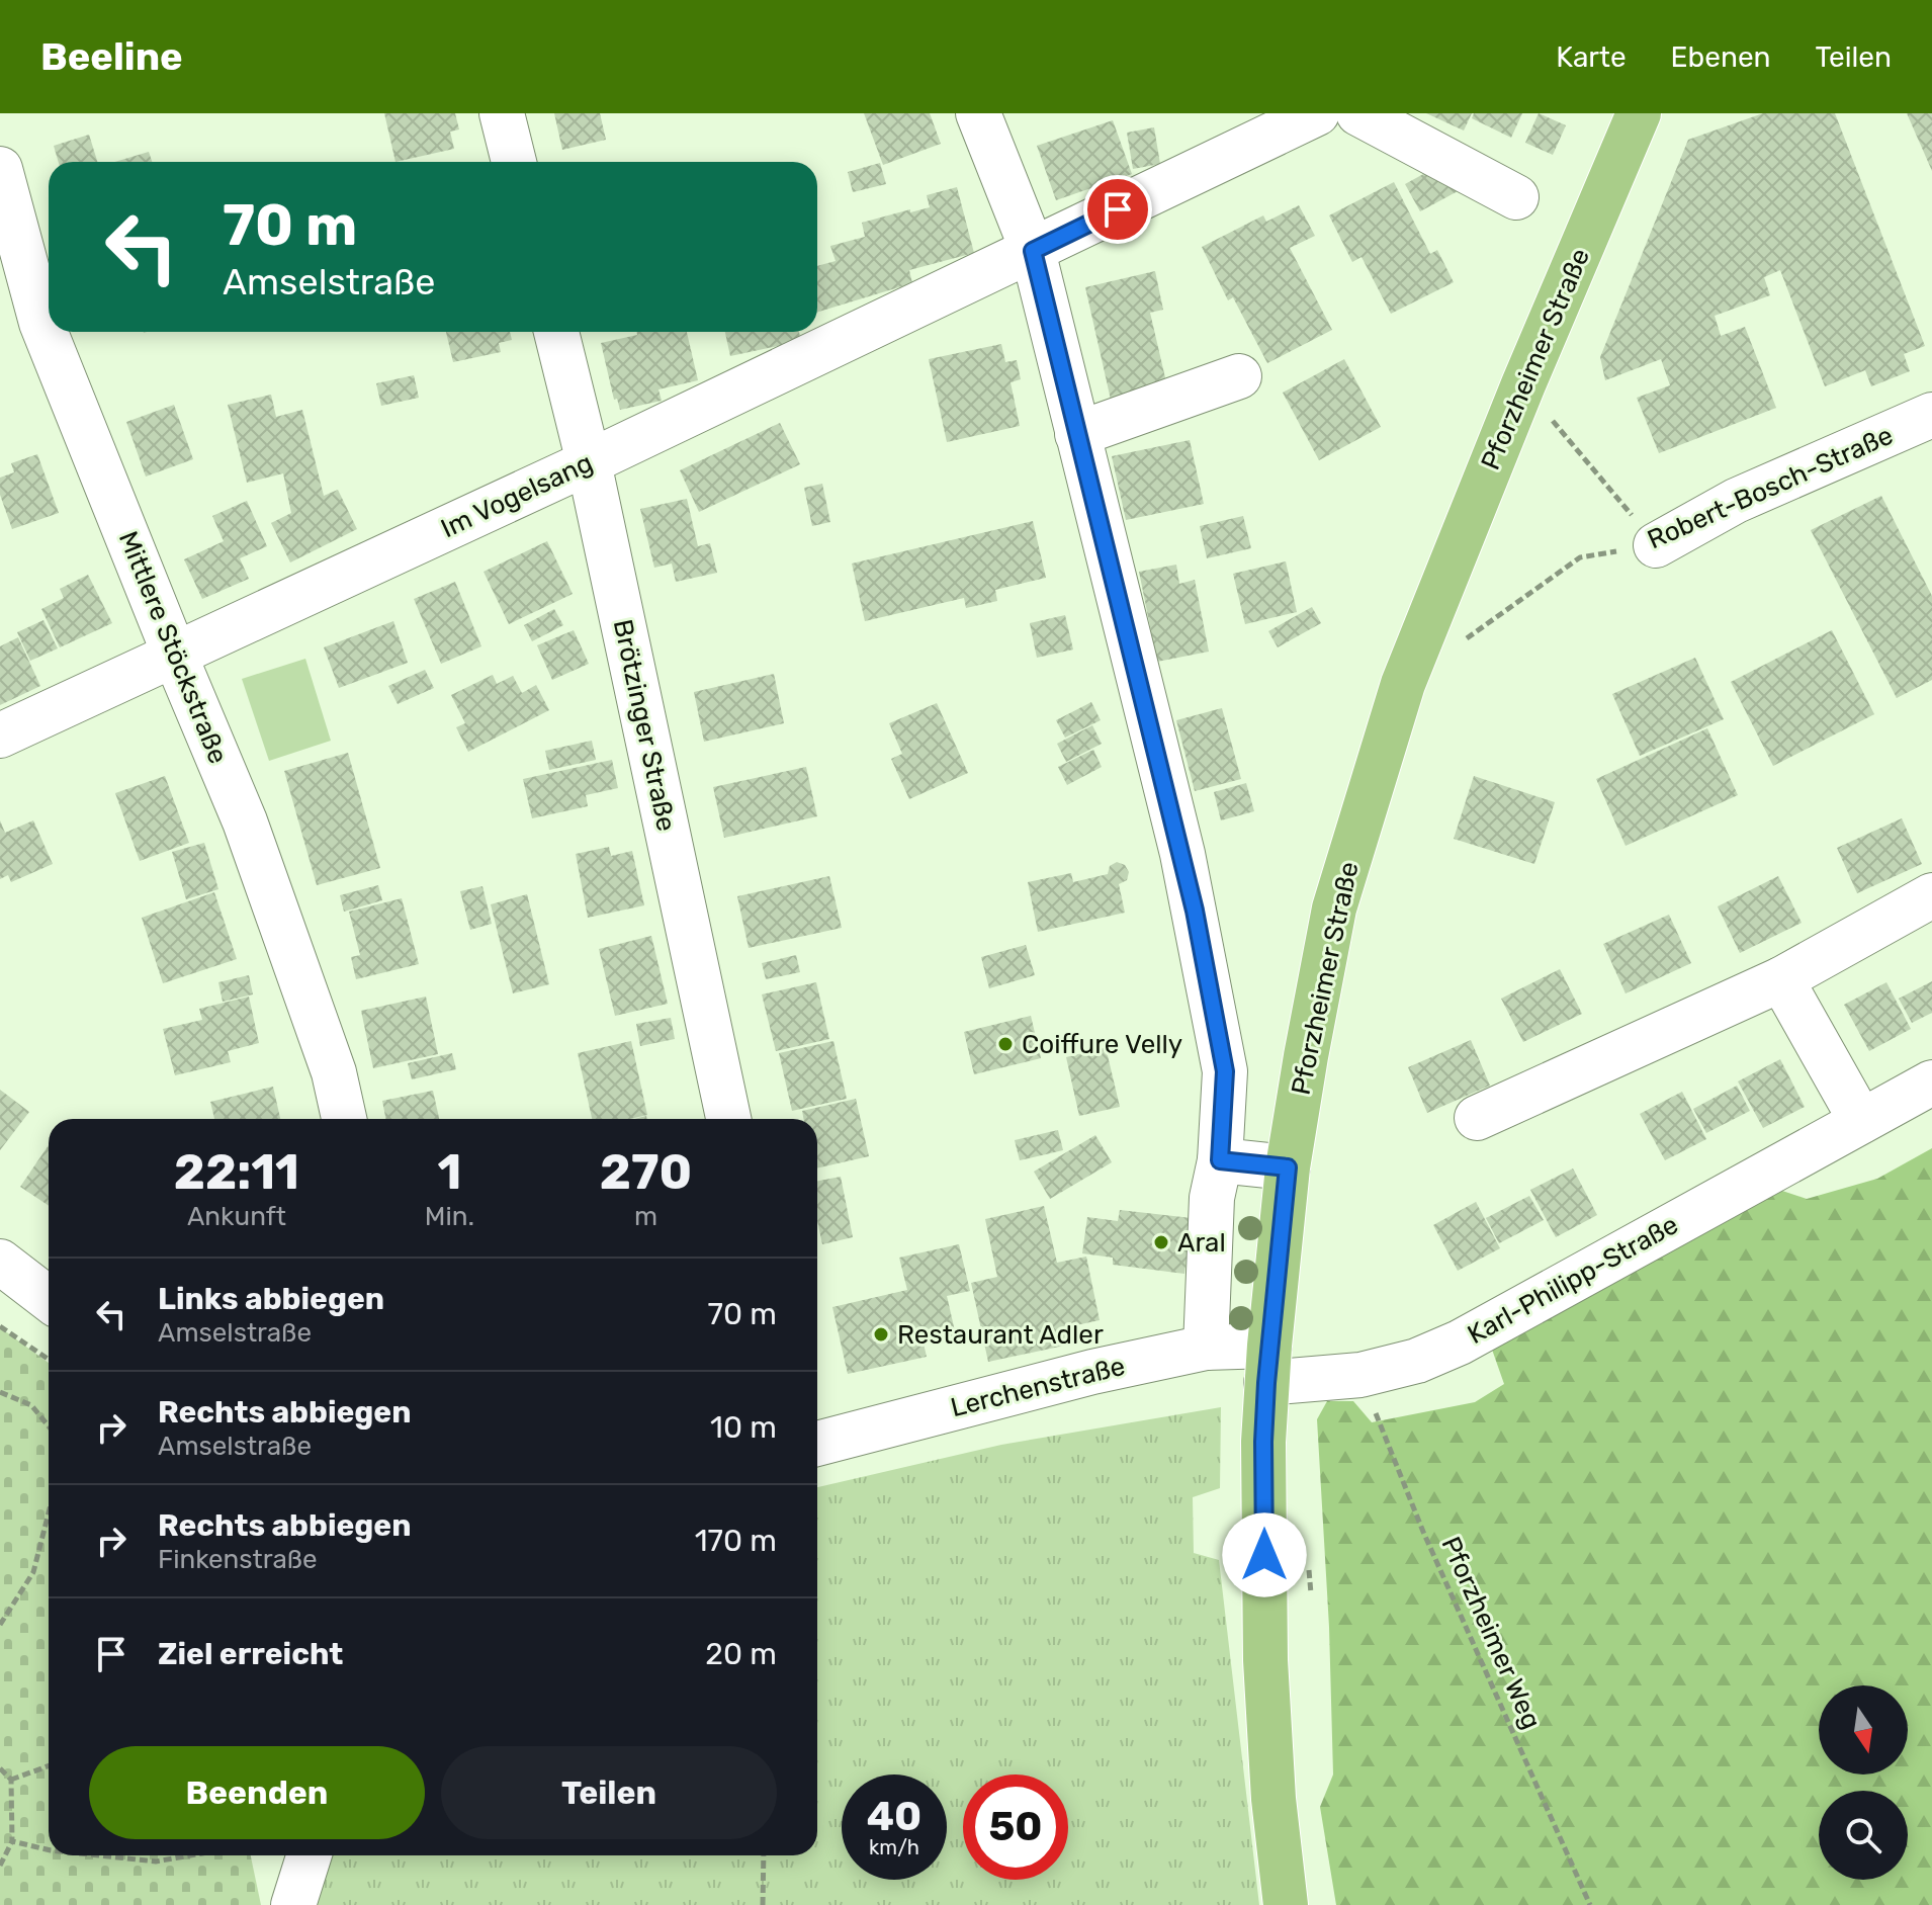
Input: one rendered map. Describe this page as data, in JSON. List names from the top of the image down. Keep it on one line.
{"streets":{"main road":["Pforzheimer Straße"],"street":["Robert-Bosch-Straße","Im Vogelsang","Mittlere Stöckstraße","Brötzinger Straße","Karl-Philipp-Straße","Lerchenstraße"],"path":["Pforzheimer Weg"]},"crossings":[["Pforzheimer Straße","Karl-Philipp-Straße"],["Pforzheimer Straße","Lerchenstraße"],["Im Vogelsang","Mittlere Stöckstraße"],["Im Vogelsang","Brötzinger Straße"],["Karl-Philipp-Straße","Lerchenstraße"],["Karl-Philipp-Straße","Pforzheimer Weg"]],"places":["Coiffure Velly","Aral","Restaurant Adler"],"north":"bottom","page":{"header":"Beeline","nav":["Karte","Ebenen","Teilen"],"turn":["70 m","Amselstraße"],"eta":["22:11","Ankunft","1","Min.","270","m"],"list":[{"name":"Links abbiegen","note":"Amselstraße","value":"70 m"},{"name":"Rechts abbiegen","note":"Amselstraße","value":"10 m"},{"name":"Rechts abbiegen","note":"Finkenstraße","value":"170 m"},{"name":"Ziel erreicht","value":"20 m"}],"buttons":["Beenden","Teilen"],"speed":"40 km/h","limit":"50"}}
